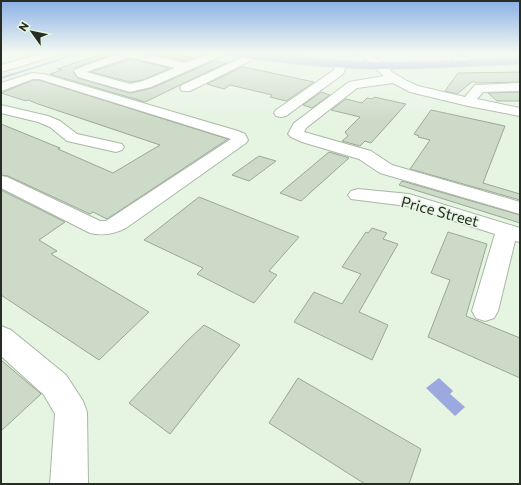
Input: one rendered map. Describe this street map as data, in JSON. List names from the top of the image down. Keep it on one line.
{"streets":{"street":["Price Street"]},"north":"top left"}
